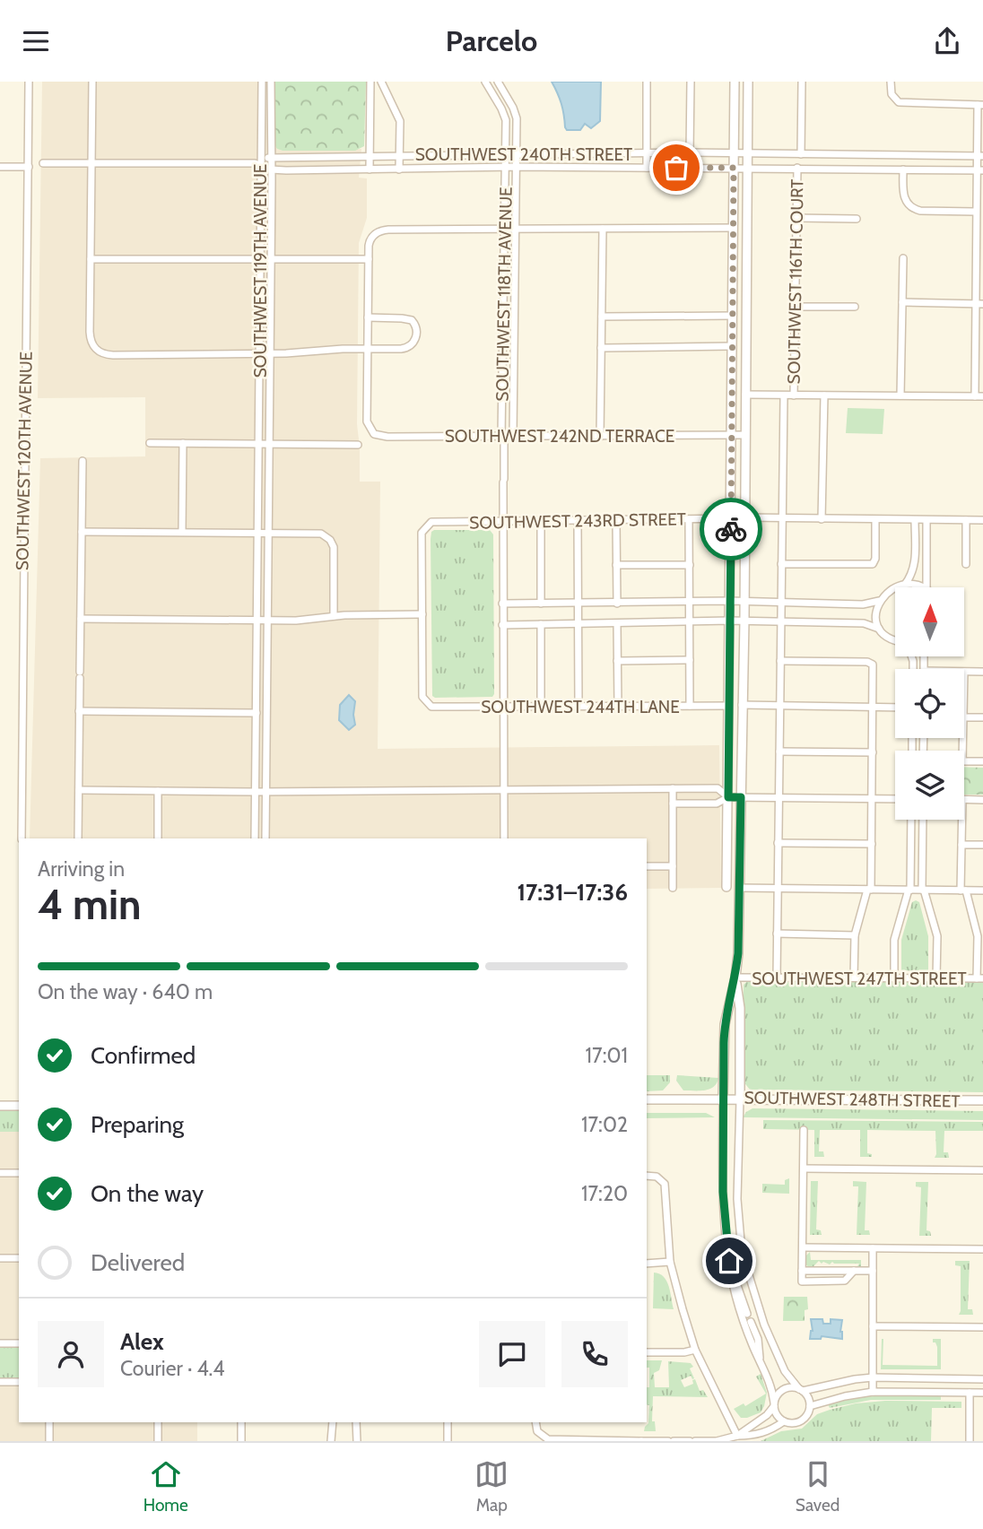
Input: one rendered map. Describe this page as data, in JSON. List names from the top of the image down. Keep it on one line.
{"streets":{"street":["SOUTHWEST 240TH STREET","SOUTHWEST 119TH AVENUE","SOUTHWEST 116TH COURT","SOUTHWEST 118TH AVENUE","SOUTHWEST 242ND TERRACE","SOUTHWEST 120TH AVENUE","SOUTHWEST 243RD STREET","SOUTHWEST 244TH LANE","SOUTHWEST 247TH STREET","SOUTHWEST 248TH STREET"]},"crossings":[["SOUTHWEST 240TH STREET","SOUTHWEST 119TH AVENUE"],["SOUTHWEST 240TH STREET","SOUTHWEST 116TH COURT"],["SOUTHWEST 240TH STREET","SOUTHWEST 118TH AVENUE"],["SOUTHWEST 118TH AVENUE","SOUTHWEST 242ND TERRACE"],["SOUTHWEST 118TH AVENUE","SOUTHWEST 243RD STREET"],["SOUTHWEST 243RD STREET","SOUTHWEST 244TH LANE"]],"north":"top","page":{"header":"Parcelo","heading":["4 min","Arriving in","17:31–17:36"],"panel":["Alex","Courier · 4.4"],"bar":"On the way · 640 m","list":[["Confirmed","17:01"],["Preparing","17:02"],["On the way","17:20"],"Delivered"],"tabs":["Home","Map","Saved"]}}
